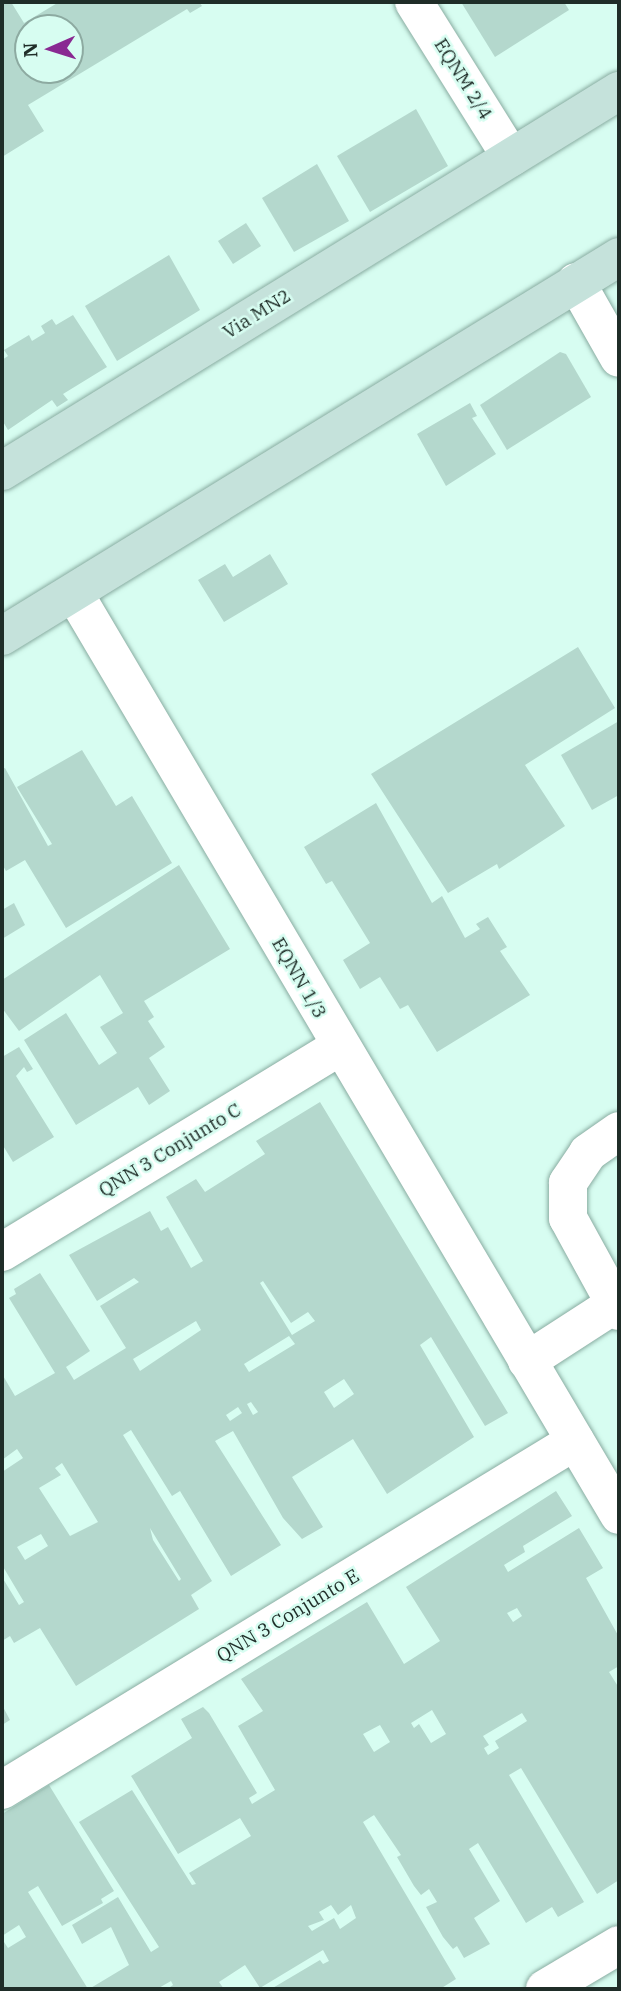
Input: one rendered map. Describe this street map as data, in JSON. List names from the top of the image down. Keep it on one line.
{"streets":{"main road":["Via MN2"],"street":["EQNM 2/4","EQNN 1/3","QNN 3 Conjunto C","QNN 3 Conjunto E"]},"crossings":[["EQNM 2/4","Via MN2"],["EQNN 1/3","QNN 3 Conjunto C"],["EQNN 1/3","QNN 3 Conjunto E"]],"north":"left"}
